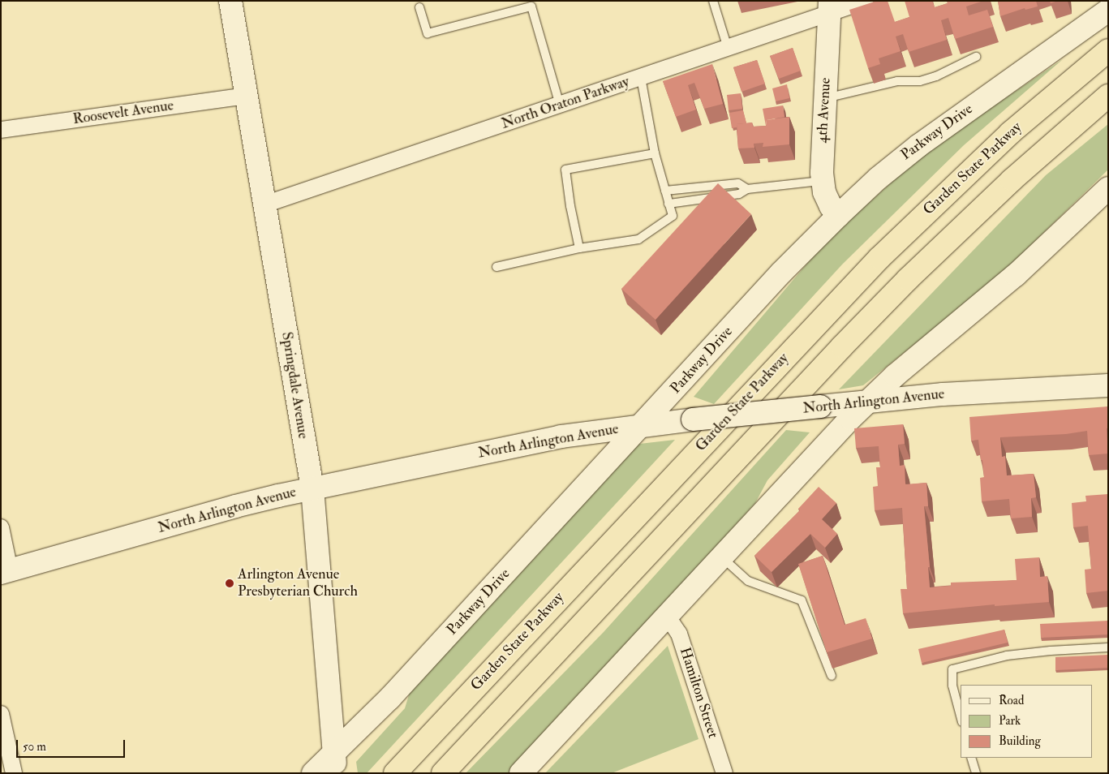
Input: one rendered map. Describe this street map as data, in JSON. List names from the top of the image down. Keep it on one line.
{"streets":{"highway":["Garden State Parkway"],"street":["North Oraton Parkway","4th Avenue","Roosevelt Avenue","Parkway Drive","Springdale Avenue","North Arlington Avenue","Hamilton Street"]},"crossings":[["North Oraton Parkway","4th Avenue"],["North Oraton Parkway","Springdale Avenue"],["4th Avenue","Parkway Drive"],["Roosevelt Avenue","Springdale Avenue"],["Parkway Drive","Springdale Avenue"],["Parkway Drive","North Arlington Avenue"],["Springdale Avenue","North Arlington Avenue"]],"places":["Arlington Avenue Presbyterian Church"],"legend":["Road","Park","Building"],"scale_bar":"50 m"}
